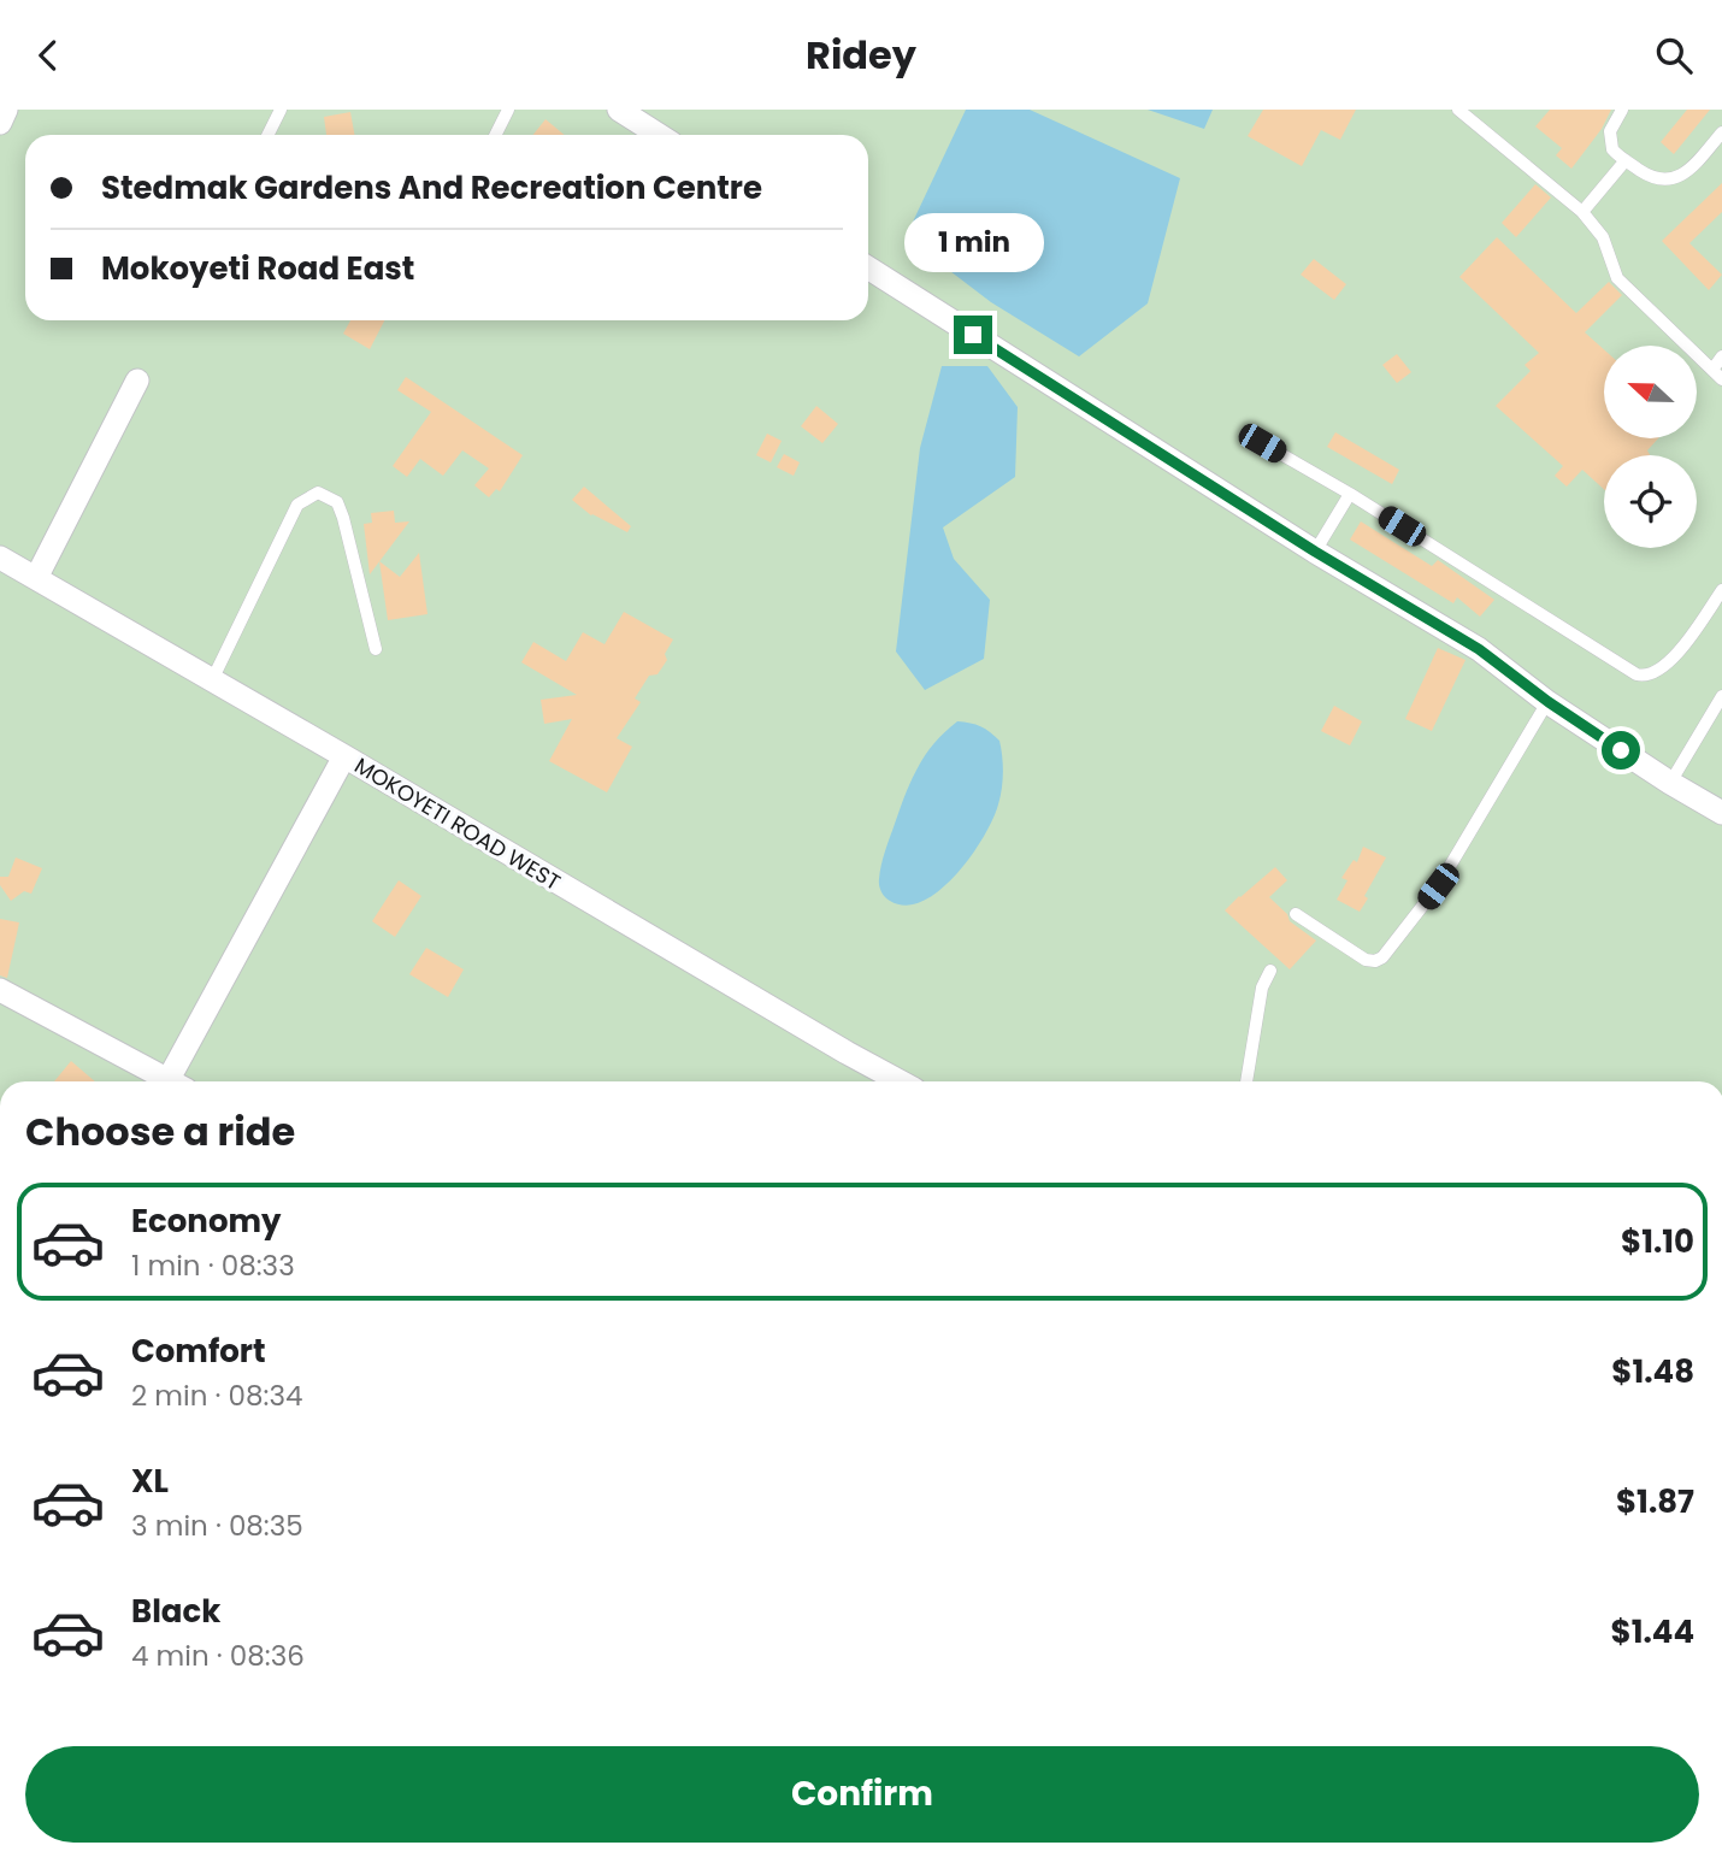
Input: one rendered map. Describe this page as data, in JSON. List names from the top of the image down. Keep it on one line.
{"streets":{"street":["MOKOYETI ROAD WEST"]},"north":"left","page":{"header":"Ridey","banner":["Stedmak Gardens And Recreation Centre","Mokoyeti Road East"],"bubble":"1 min","heading":"Choose a ride","list":[{"name":"Economy","note":"1 min · 08:33","value":"$1.10"},{"name":"Comfort","note":"2 min · 08:34","value":"$1.48"},{"name":"XL","note":"3 min · 08:35","value":"$1.87"},{"name":"Black","note":"4 min · 08:36","value":"$1.44"}],"buttons":"Confirm"}}
